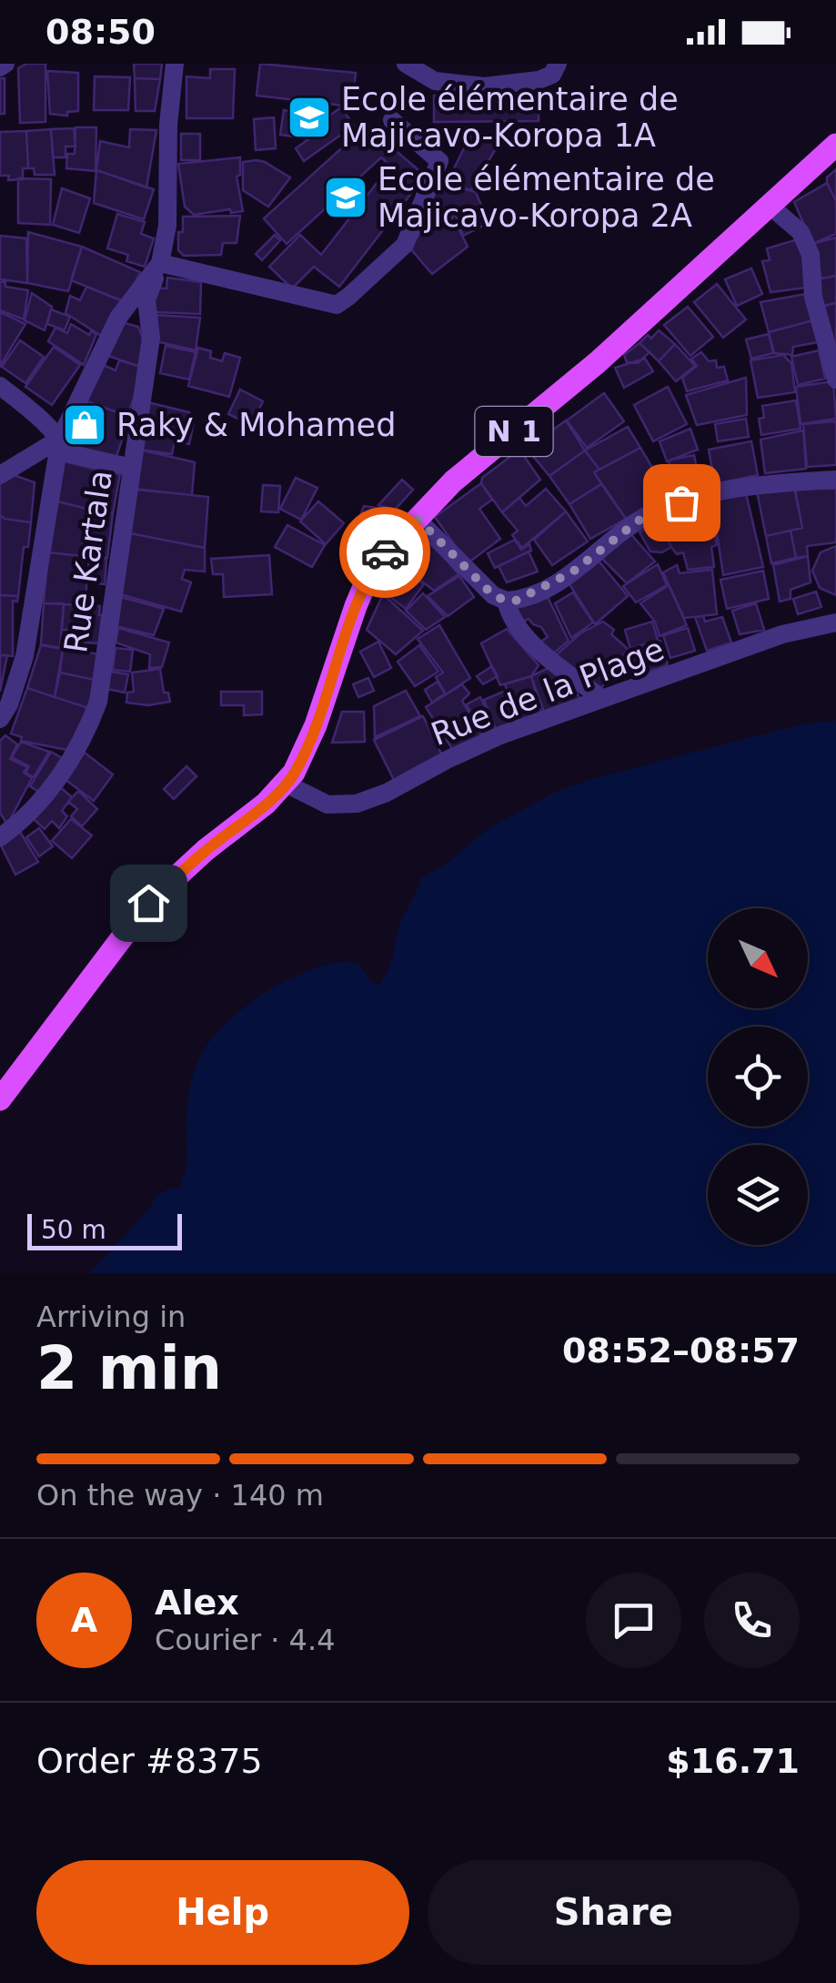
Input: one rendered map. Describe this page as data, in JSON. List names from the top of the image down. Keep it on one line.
{"streets":{"main road":["N 1"],"street":["Rue Kartala","Rue de la Plage"]},"crossings":[["N 1","Rue de la Plage"]],"places":{"school or university":["Ecole élémentaire de Majicavo-Koropa 1A","Ecole élémentaire de Majicavo-Koropa 2A"],"shop":["Raky & Mohamed"]},"scale_bar":"50 m","north":"bottom right","page":{"status":"08:50","scale":"50 m","heading":["2 min","Arriving in","08:52–08:57"],"panel":["Alex","Courier · 4.4","Order #8375","$16.71"],"bar":"On the way · 140 m","round":"A","buttons":["Help","Share"]}}
